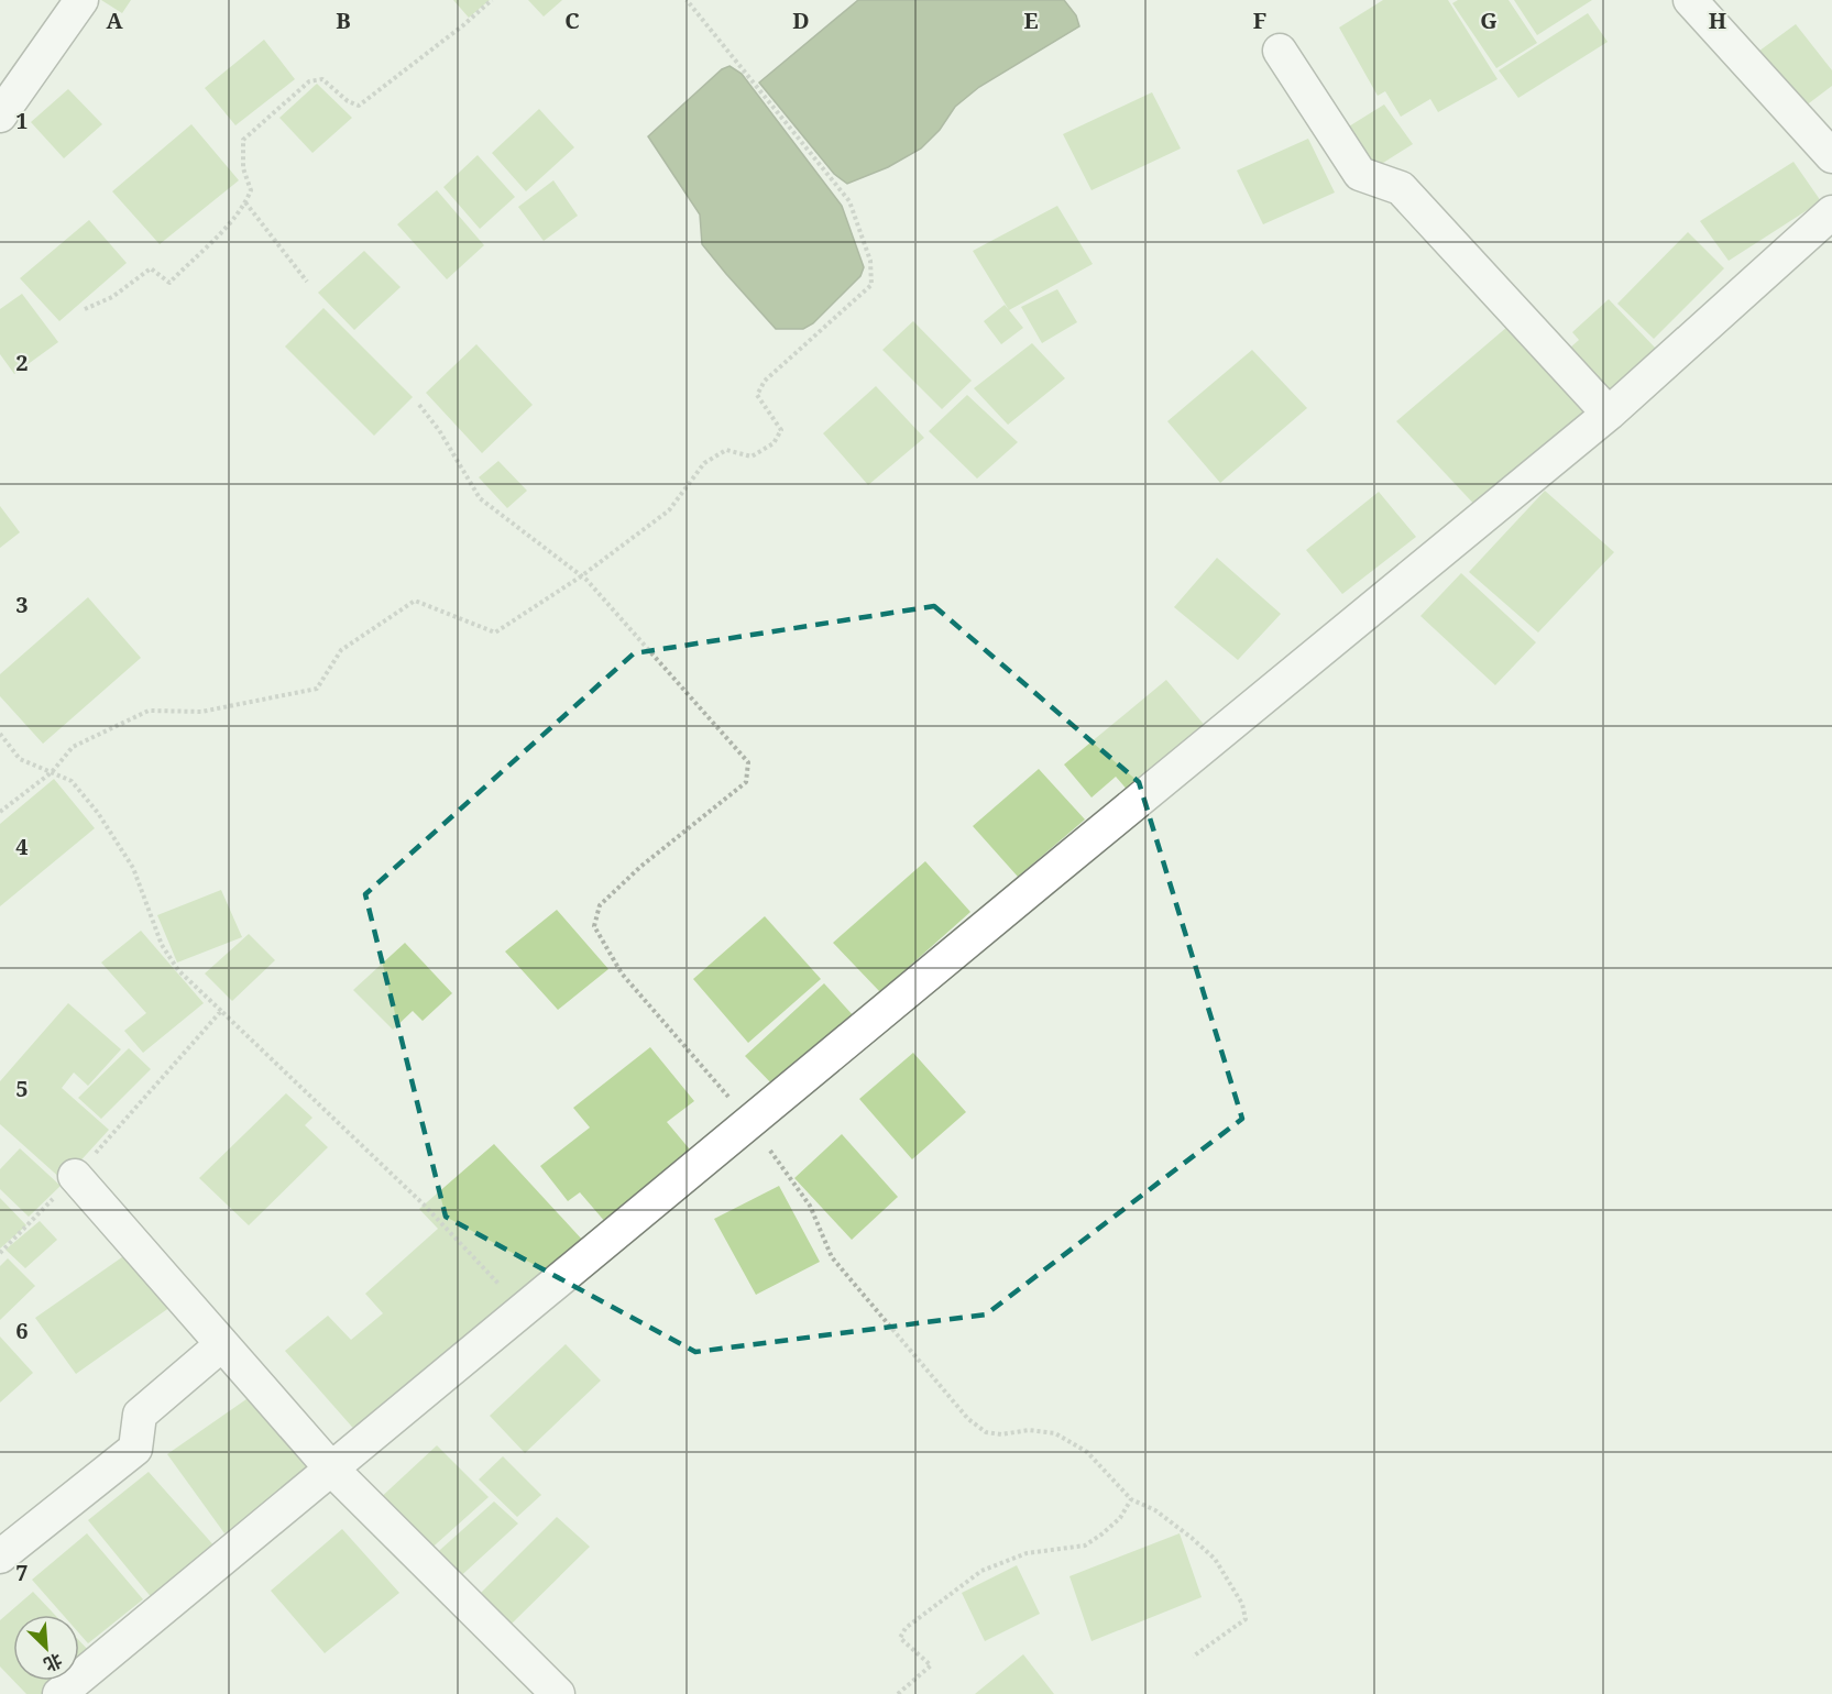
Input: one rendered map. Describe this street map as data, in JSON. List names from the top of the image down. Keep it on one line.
{"north":"bottom right","grid":{"columns":["A","B","C","D","E","F","G","H"],"rows":["1","2","3","4","5","6","7"]}}
